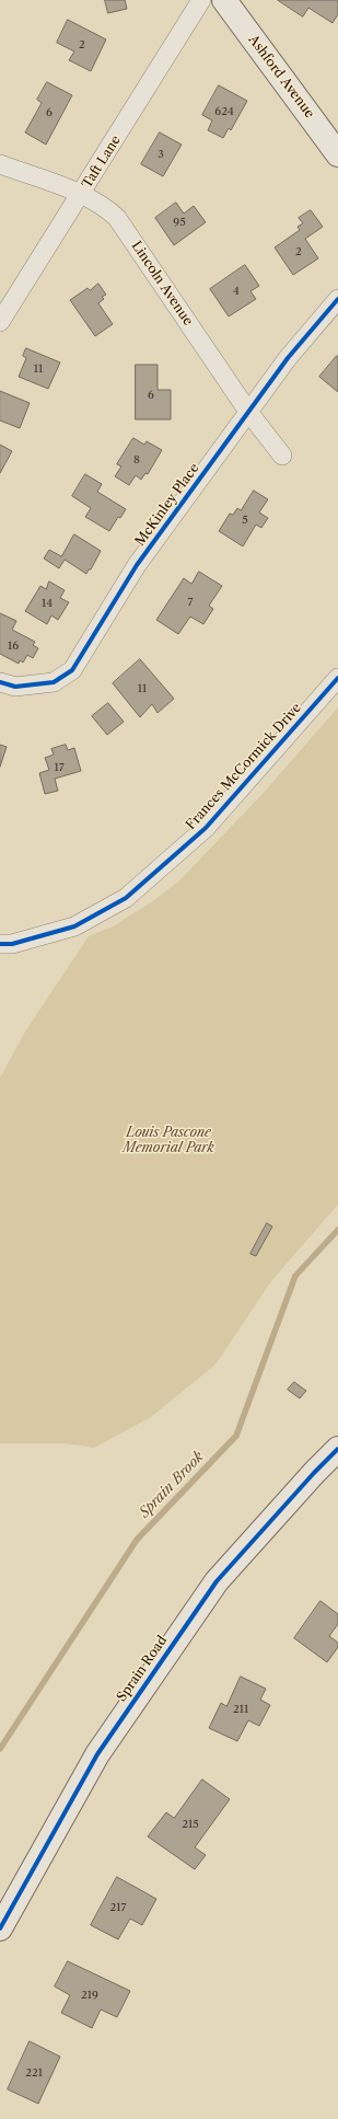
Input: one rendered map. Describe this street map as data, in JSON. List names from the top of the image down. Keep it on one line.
{"streets":{"street":["Ashford Avenue","Taft Lane","Lincoln Avenue","McKinley Place","Frances McCormick Drive","Sprain Road"]},"crossings":[["Taft Lane","Lincoln Avenue"],["Lincoln Avenue","McKinley Place"]],"water":["Sprain Brook"],"parks":["Louis Pascone Memorial Park"],"house_numbers":["2","624","6","3","95","2","4","11","6","8","5","7","14","16","11","17","211","215","217","219","221"]}
